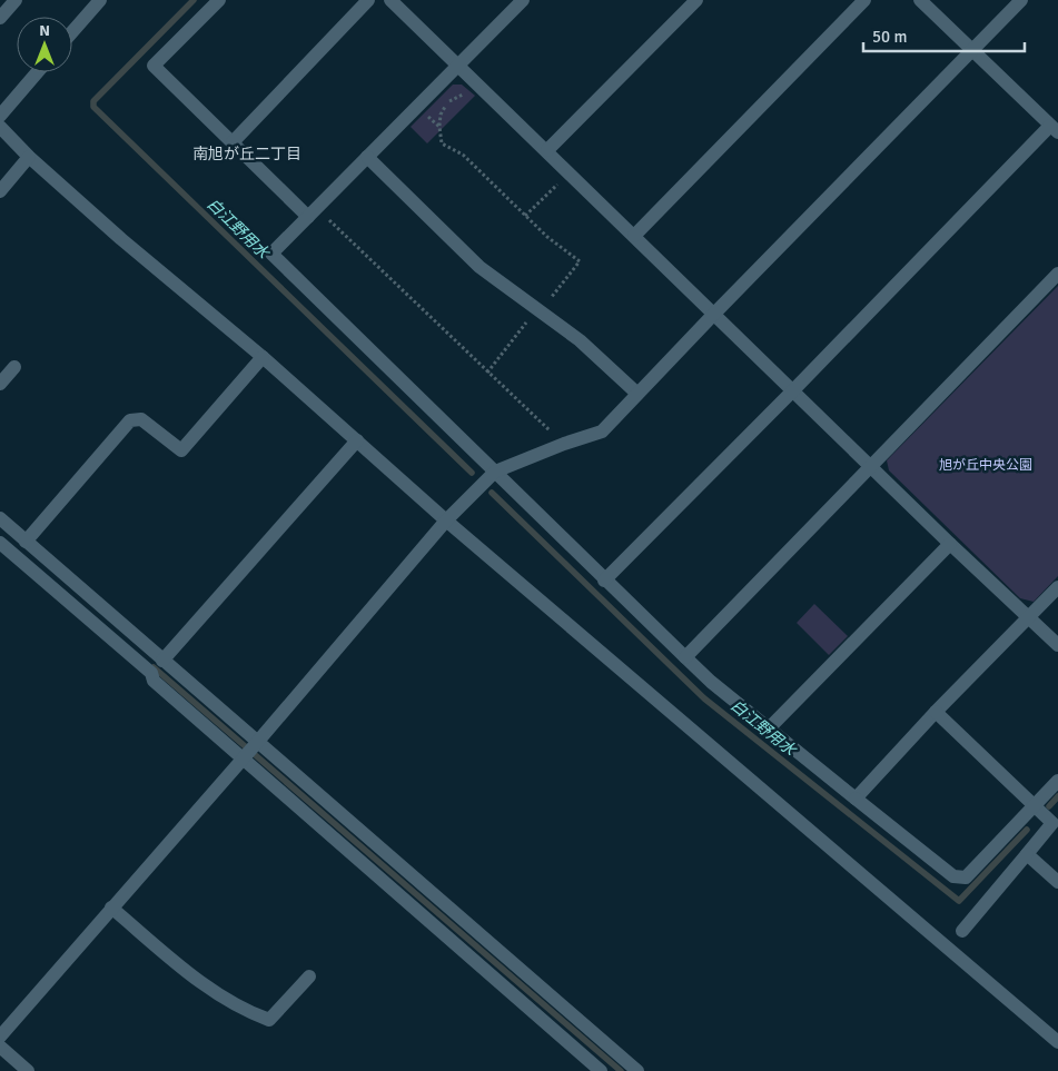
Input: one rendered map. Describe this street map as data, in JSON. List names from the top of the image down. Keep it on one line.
{"districts":["南旭が丘二丁目"],"water":["白江野用水"],"parks":["旭が丘中央公園"],"scale_bar":"50 m","north":"top"}
